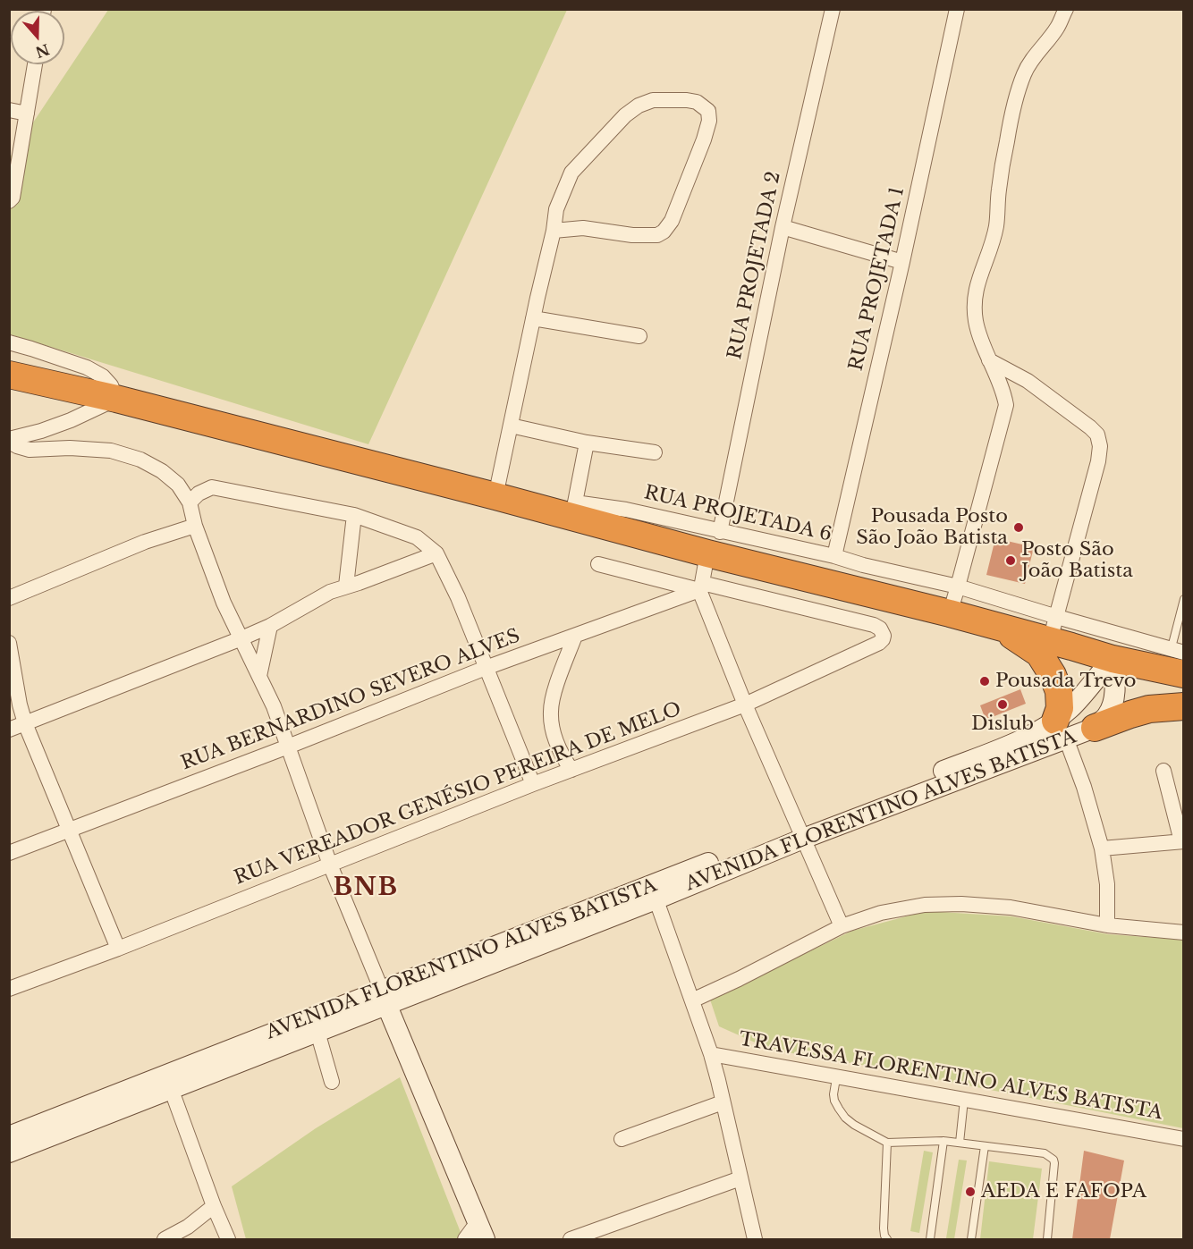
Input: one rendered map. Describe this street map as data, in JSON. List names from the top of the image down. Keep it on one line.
{"streets":{"main road":["AVENIDA FLORENTINO ALVES BATISTA"],"street":["RUA PROJETADA 2","RUA PROJETADA 1","RUA PROJETADA 6","RUA BERNARDINO SEVERO ALVES","RUA VEREADOR GENÉSIO PEREIRA DE MELO","TRAVESSA FLORENTINO ALVES BATISTA"]},"crossings":[["RUA PROJETADA 2","RUA PROJETADA 6"],["RUA PROJETADA 2","RUA BERNARDINO SEVERO ALVES"],["RUA PROJETADA 2","RUA VEREADOR GENÉSIO PEREIRA DE MELO"],["RUA PROJETADA 1","RUA PROJETADA 6"],["RUA BERNARDINO SEVERO ALVES","RUA VEREADOR GENÉSIO PEREIRA DE MELO"]],"districts":["BNB"],"places":["Pousada Posto São João Batista","Posto São João Batista","Pousada Trevo","Dislub","AEDA E FAFOPA"],"north":"bottom"}
